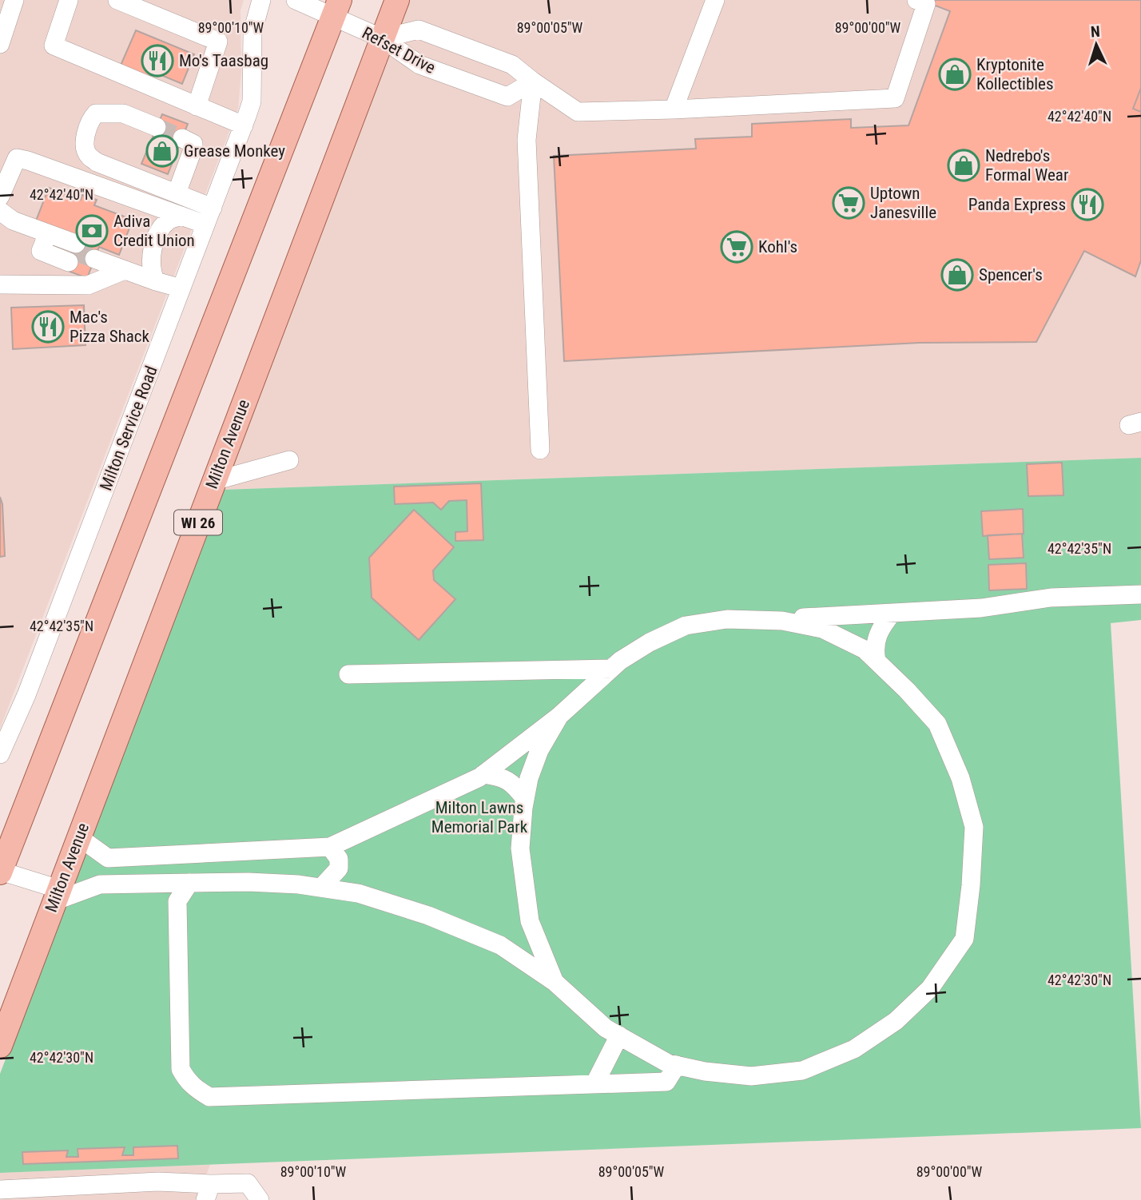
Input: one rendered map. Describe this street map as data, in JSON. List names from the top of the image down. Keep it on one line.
{"streets":{"main road":["Milton Avenue","WI 26"],"street":["Refset Drive","Milton Service Road"]},"crossings":[["Refset Drive","Milton Avenue"]],"parks":["Milton Lawns Memorial Park"],"places":{"restaurant":["Mo's Taasbag","Panda Express","Mac's Pizza Shack"],"shop":["Kryptonite Kollectibles","Grease Monkey","Nedrebo's Formal Wear","Spencer's"],"supermarket":["Uptown Janesville","Kohl's"],"bank":["Adiva Credit Union"]},"north":"top","coordinates":["89°00'10\"W","89°00'05\"W","89°00'00\"W","42°42'40\"N","42°42'35\"N","42°42'30\"N"]}
